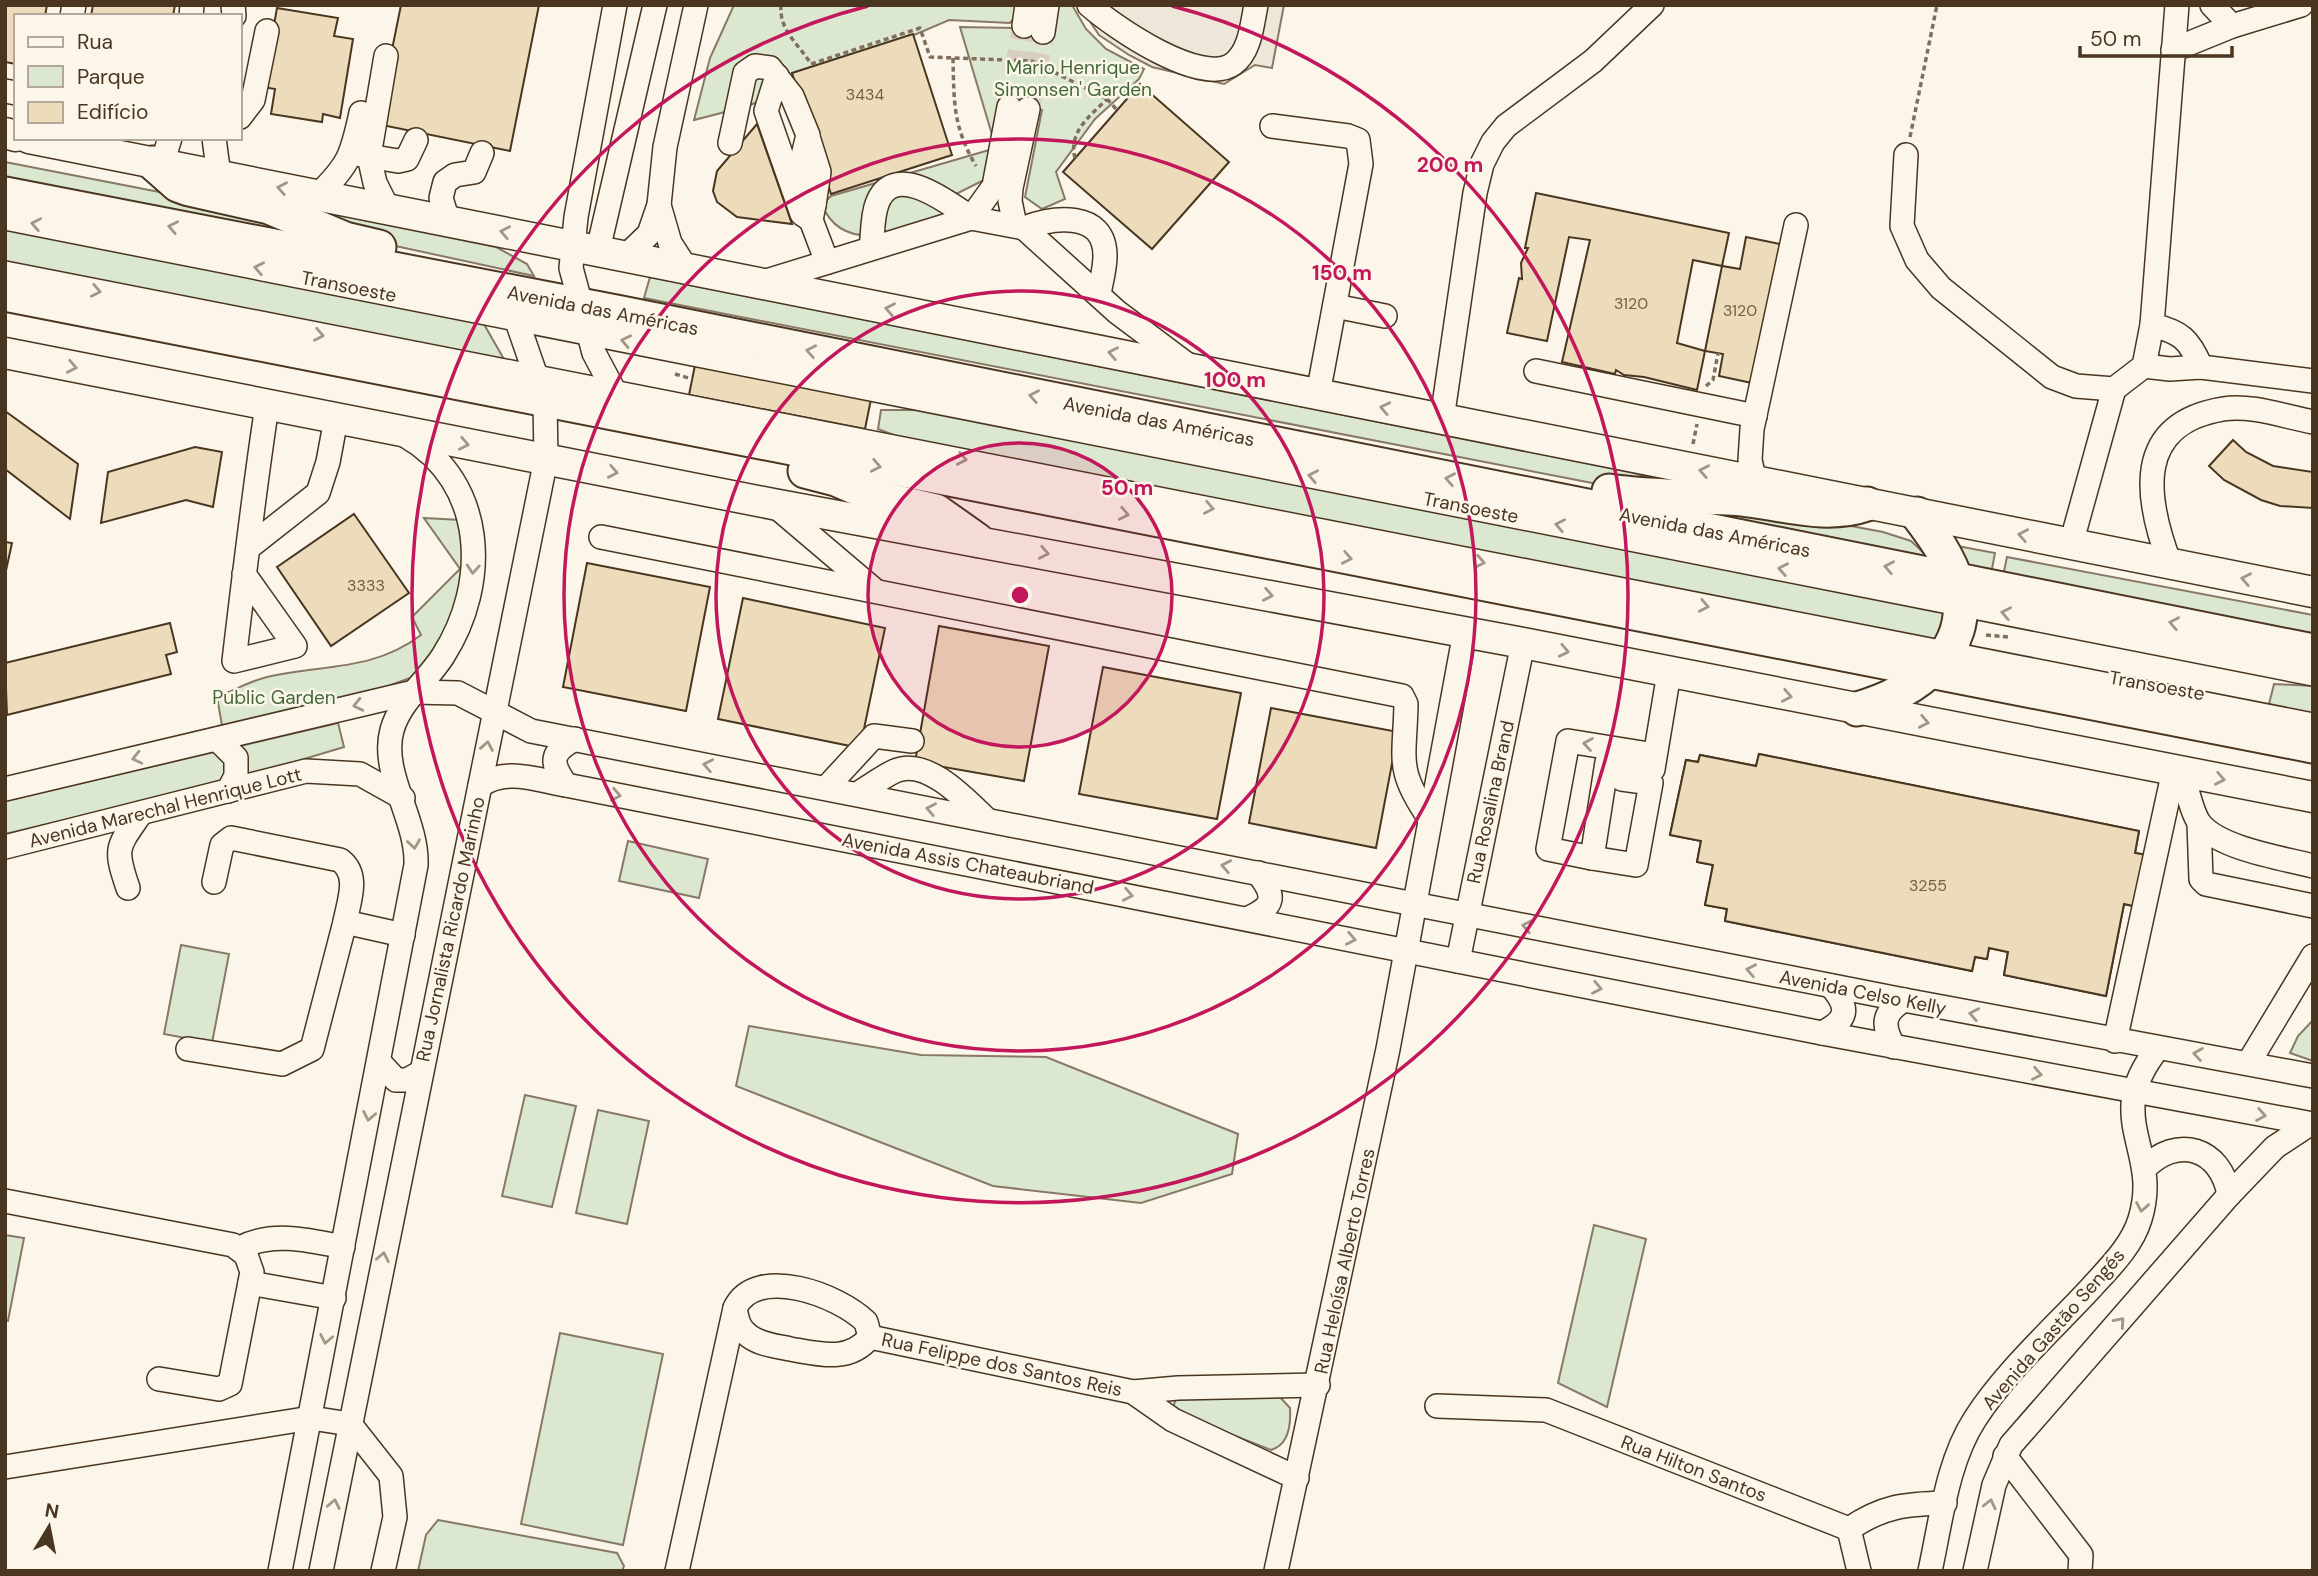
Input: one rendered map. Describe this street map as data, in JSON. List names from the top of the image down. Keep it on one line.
{"streets":{"highway":["Avenida das Américas"],"street":["Transoeste","Rua Rosalina Brand","Avenida Marechal Henrique Lott","Avenida Assis Chateaubriand","Rua Jornalista Ricardo Marinho","Avenida Celso Kelly","Rua Heloísa Alberto Torres","Avenida Gastão Sengés","Rua Felippe dos Santos Reis","Rua Hilton Santos"]},"crossings":[["Transoeste","Avenida das Américas"],["Transoeste","Rua Jornalista Ricardo Marinho"],["Avenida das Américas","Rua Jornalista Ricardo Marinho"],["Rua Rosalina Brand","Avenida Assis Chateaubriand"],["Rua Rosalina Brand","Avenida Celso Kelly"],["Avenida Assis Chateaubriand","Rua Jornalista Ricardo Marinho"],["Avenida Assis Chateaubriand","Rua Heloísa Alberto Torres"],["Rua Heloísa Alberto Torres","Rua Felippe dos Santos Reis"]],"parks":["Mario Henrique Simonsen' Garden","Public Garden"],"house_numbers":["3434","3120","3120","3333","3255"],"legend":["Rua","Parque","Edifício"],"scale_bar":"50 m","north":"top","rings":["200 m","150 m","100 m","50 m"]}
